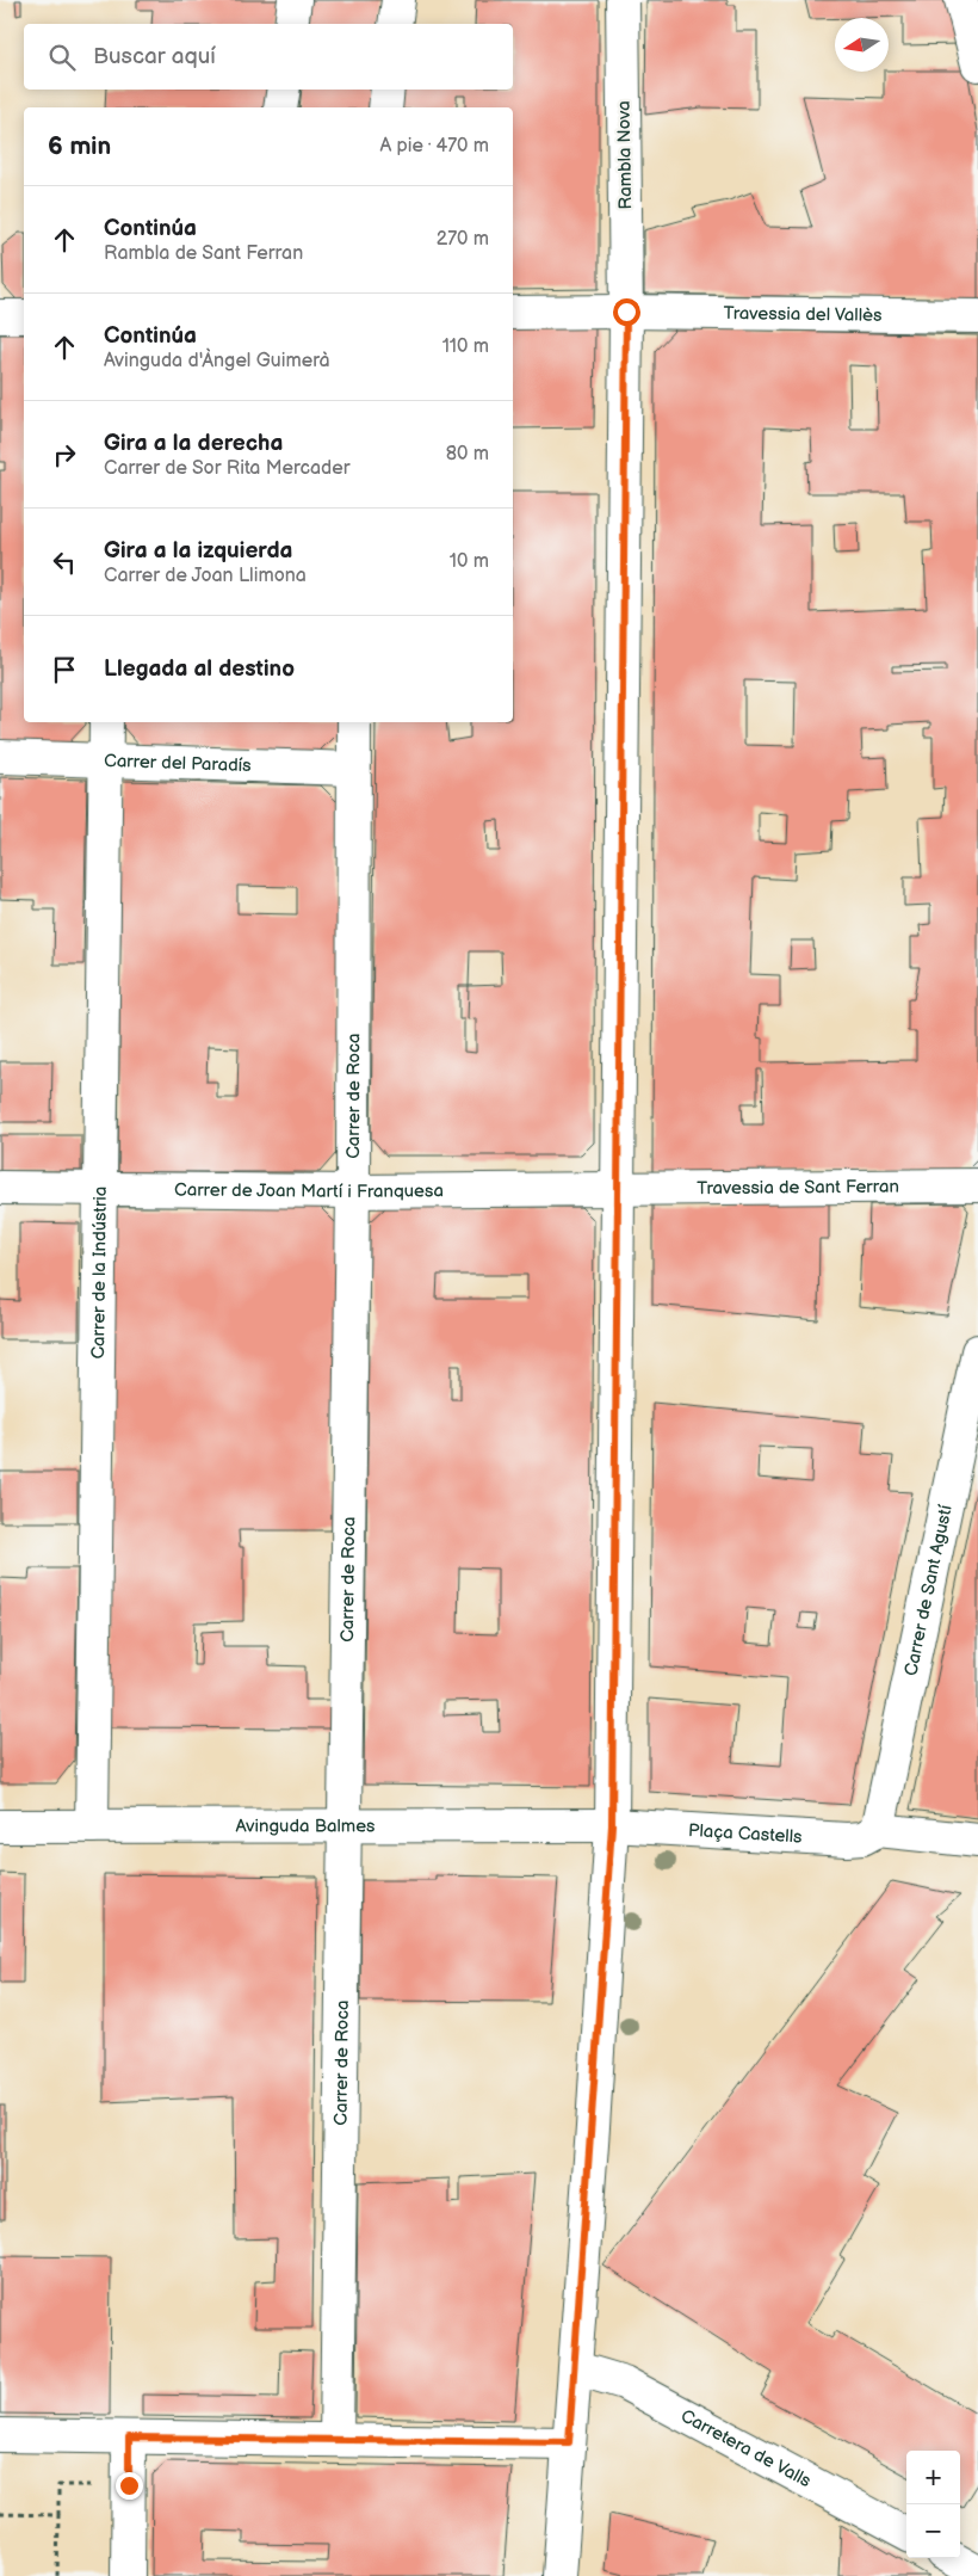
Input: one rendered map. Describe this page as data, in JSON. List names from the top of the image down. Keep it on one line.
{"streets":{"street":["Rambla Nova","Travessia del Vallès","Carrer del Paradís","Carrer de Roca","Travessia de Sant Ferran","Carrer de Joan Martí i Franquesa","Carrer de la Indústria","Carrer de Sant Agustí","Avinguda Balmes","Plaça Castells","Carretera de Valls"]},"crossings":[["Rambla Nova","Travessia del Vallès"],["Rambla Nova","Travessia de Sant Ferran"],["Rambla Nova","Carrer de Joan Martí i Franquesa"],["Rambla Nova","Avinguda Balmes"],["Rambla Nova","Plaça Castells"],["Rambla Nova","Carretera de Valls"],["Carrer del Paradís","Carrer de Roca"],["Carrer del Paradís","Carrer de la Indústria"],["Carrer de Roca","Carrer de Joan Martí i Franquesa"],["Carrer de Roca","Avinguda Balmes"],["Travessia de Sant Ferran","Carrer de Joan Martí i Franquesa"],["Carrer de Joan Martí i Franquesa","Carrer de la Indústria"],["Carrer de la Indústria","Avinguda Balmes"],["Carrer de Sant Agustí","Plaça Castells"],["Avinguda Balmes","Plaça Castells"]],"north":"left","page":{"search":"Buscar aquí","heading":["6 min","A pie · 470 m"],"list":[["Continúa","Rambla de Sant Ferran","270 m"],["Continúa","Avinguda d'Àngel Guimerà","110 m"],["Gira a la derecha","Carrer de Sor Rita Mercader","80 m"],["Gira a la izquierda","Carrer de Joan Llimona","10 m"],"Llegada al destino"],"map_buttons":["+","−"]}}
